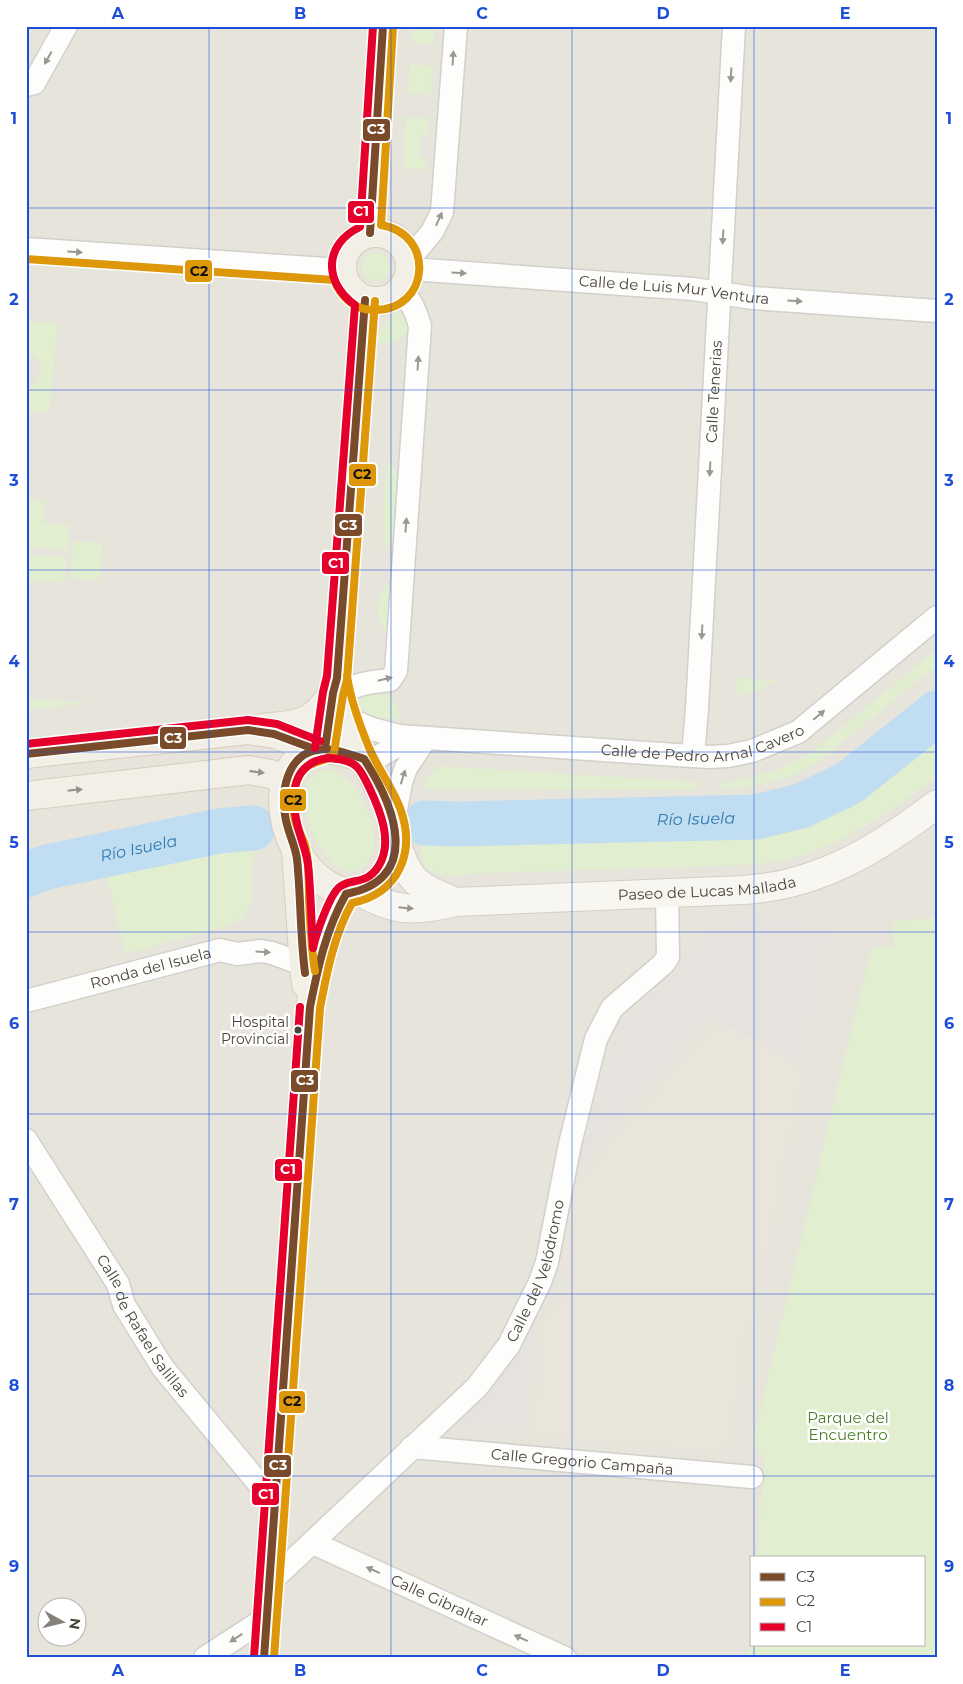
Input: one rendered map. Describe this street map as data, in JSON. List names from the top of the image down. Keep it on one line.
{"streets":{"main road":["Paseo de Lucas Mallada"],"street":["Calle de Luis Mur Ventura","Calle Tenerias","Calle de Pedro Arnal Cavero","Ronda del Isuela","Calle del Velódromo","Calle de Rafael Salillas","Calle Gregorio Campaña","Calle Gibraltar"]},"crossings":[["Calle de Luis Mur Ventura","Calle Tenerias"],["Calle Tenerias","Calle de Pedro Arnal Cavero"],["Calle de Pedro Arnal Cavero","Paseo de Lucas Mallada"],["Paseo de Lucas Mallada","Calle del Velódromo"],["Calle del Velódromo","Calle Gregorio Campaña"],["Calle del Velódromo","Calle Gibraltar"]],"one_way":["Calle de Luis Mur Ventura","Calle Tenerias","Calle de Pedro Arnal Cavero","Ronda del Isuela","Calle Gibraltar"],"water":["Río Isuela"],"parks":["Parque del Encuentro"],"places":["Hospital Provincial"],"lines":["transit line C3","transit line C1","transit line C2"],"legend":["C3","C2","C1"],"north":"right","grid":{"columns":["A","B","C","D","E"],"rows":["1","2","3","4","5","6","7","8","9"]}}
